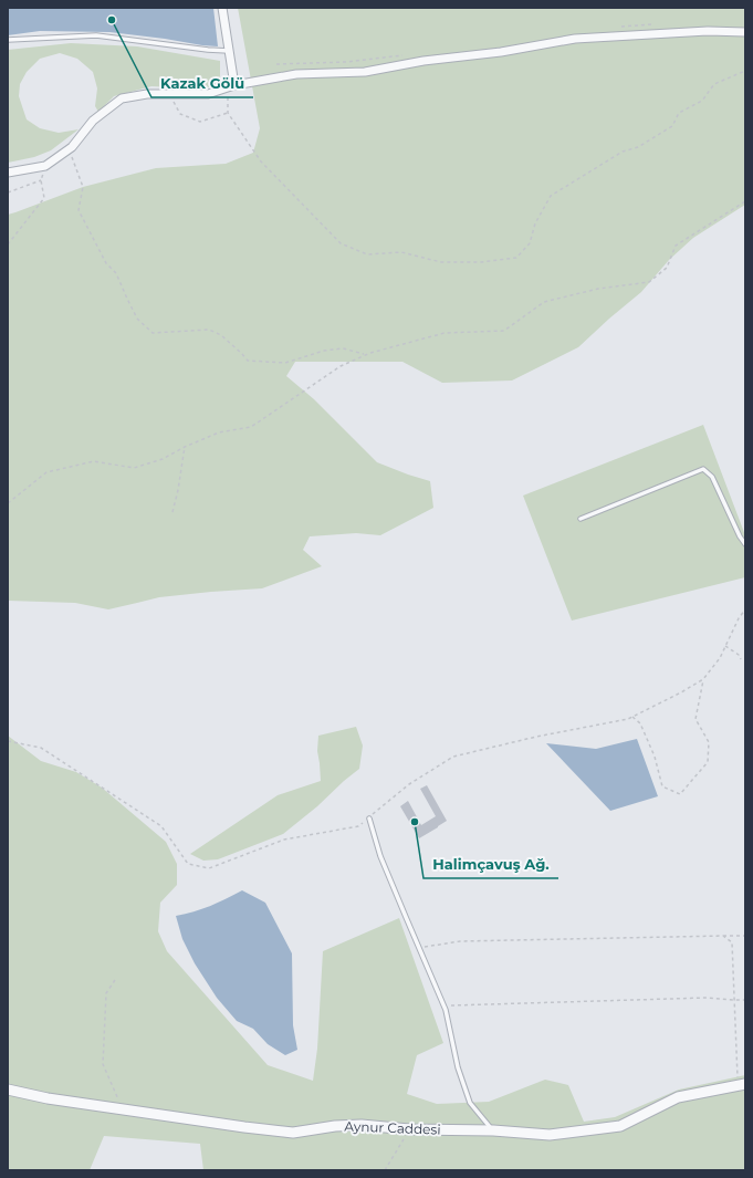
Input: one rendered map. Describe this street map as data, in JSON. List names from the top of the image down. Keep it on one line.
{"streets":{"street":["Aynur Caddesi"]},"places":["Kazak Gölü","Halimçavuş Ağ."]}
